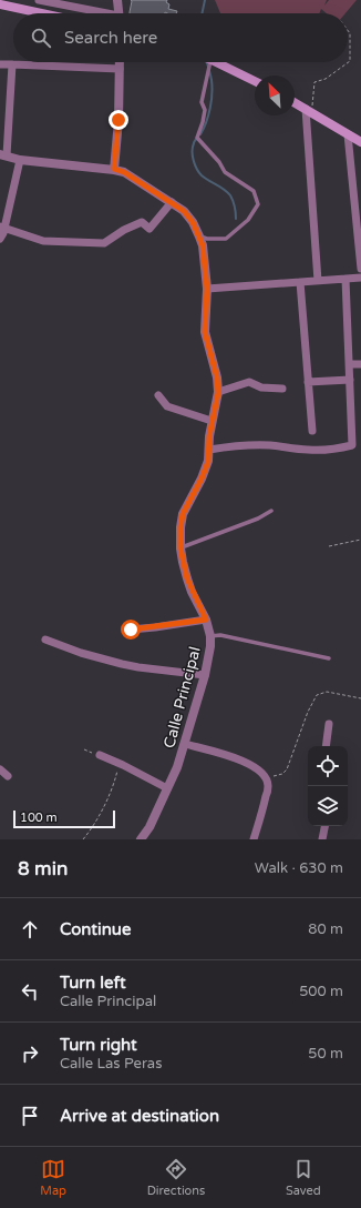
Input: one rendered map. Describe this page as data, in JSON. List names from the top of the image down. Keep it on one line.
{"streets":{"street":["Calle Principal"]},"scale_bar":"100 m","north":"top left","page":{"search":"Search here","scale":"100 m","heading":["8 min","Walk · 630 m"],"list":[["Continue","80 m"],["Turn left","Calle Principal","500 m"],["Turn right","Calle Las Peras","50 m"],"Arrive at destination"],"nav":["Map","Directions","Saved"]}}
